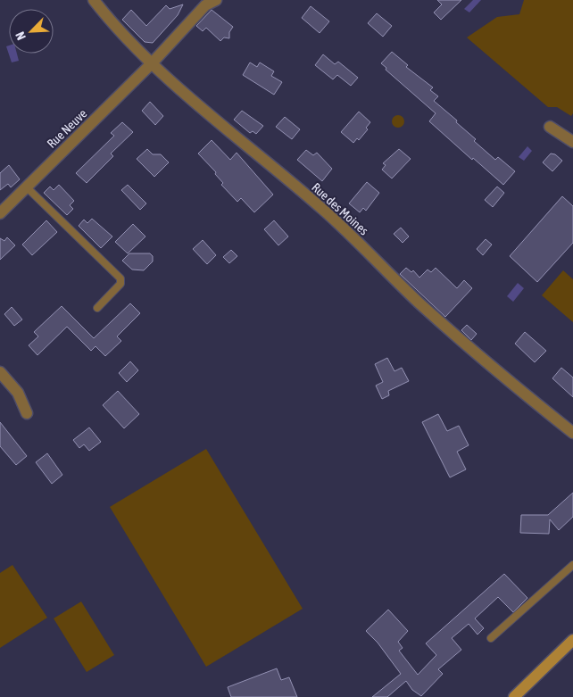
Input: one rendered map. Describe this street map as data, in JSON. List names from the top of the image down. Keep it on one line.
{"streets":{"street":["Rue Neuve","Rue des Moines"]},"crossings":[["Rue Neuve","Rue des Moines"]],"north":"bottom left"}
